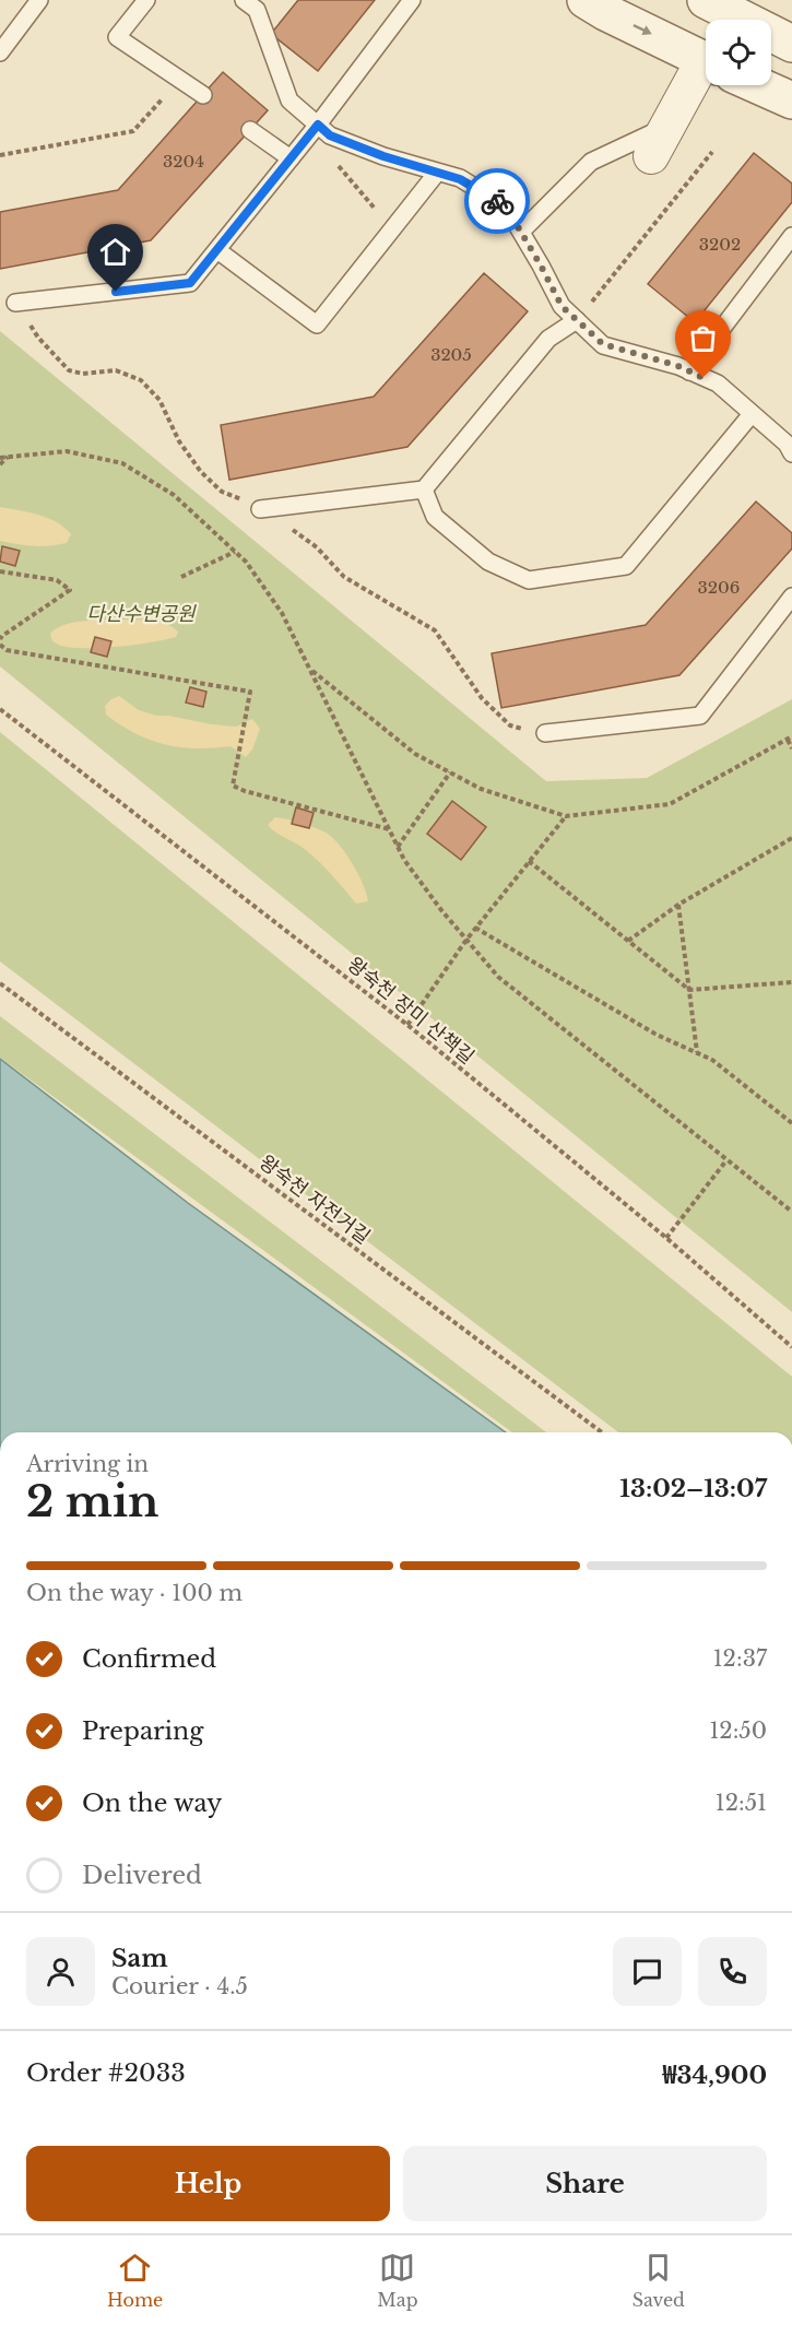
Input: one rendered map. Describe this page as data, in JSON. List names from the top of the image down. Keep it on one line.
{"streets":{"path":["왕숙천 장미 산책길","왕숙천 자전거길"]},"parks":["다산수변공원"],"house_numbers":["3204","3202","3205","3206"],"page":{"heading":["2 min","Arriving in","13:02–13:07"],"panel":["Sam","Courier · 4.5","Order #2033","₩34,900"],"bar":"On the way · 100 m","list":[["Confirmed","12:37"],["Preparing","12:50"],["On the way","12:51"],"Delivered"],"buttons":["Help","Share"],"tabs":["Home","Map","Saved"]}}
